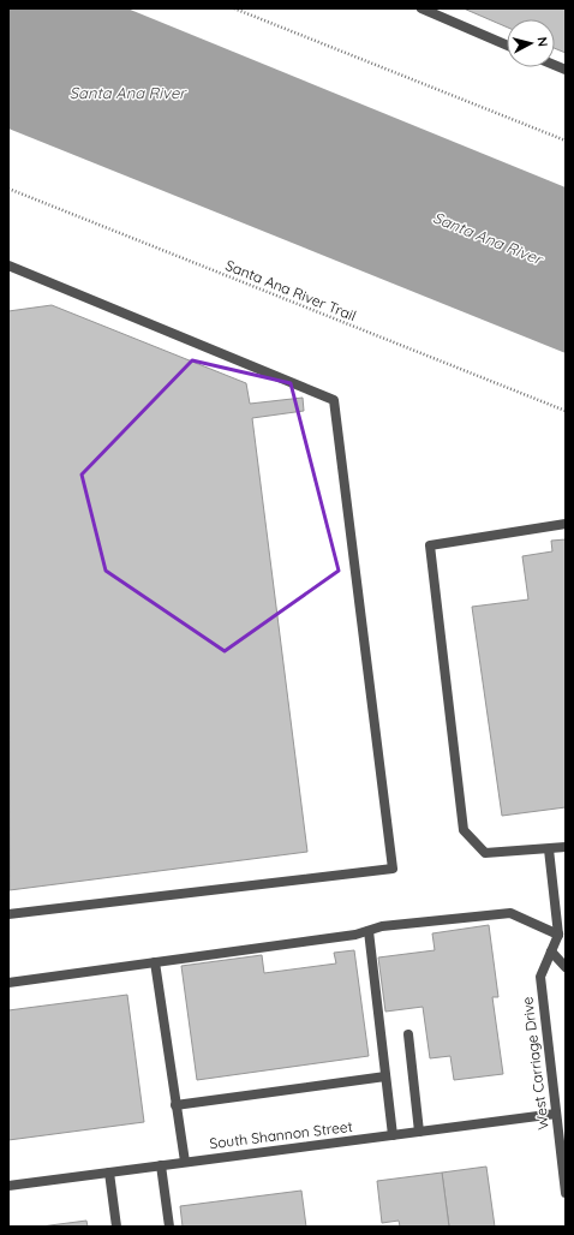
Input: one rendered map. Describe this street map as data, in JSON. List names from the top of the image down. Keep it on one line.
{"streets":{"street":["West Carriage Drive","South Shannon Street"],"path":["Santa Ana River Trail"]},"crossings":[["West Carriage Drive","South Shannon Street"]],"water":["Santa Ana River"],"north":"right"}
